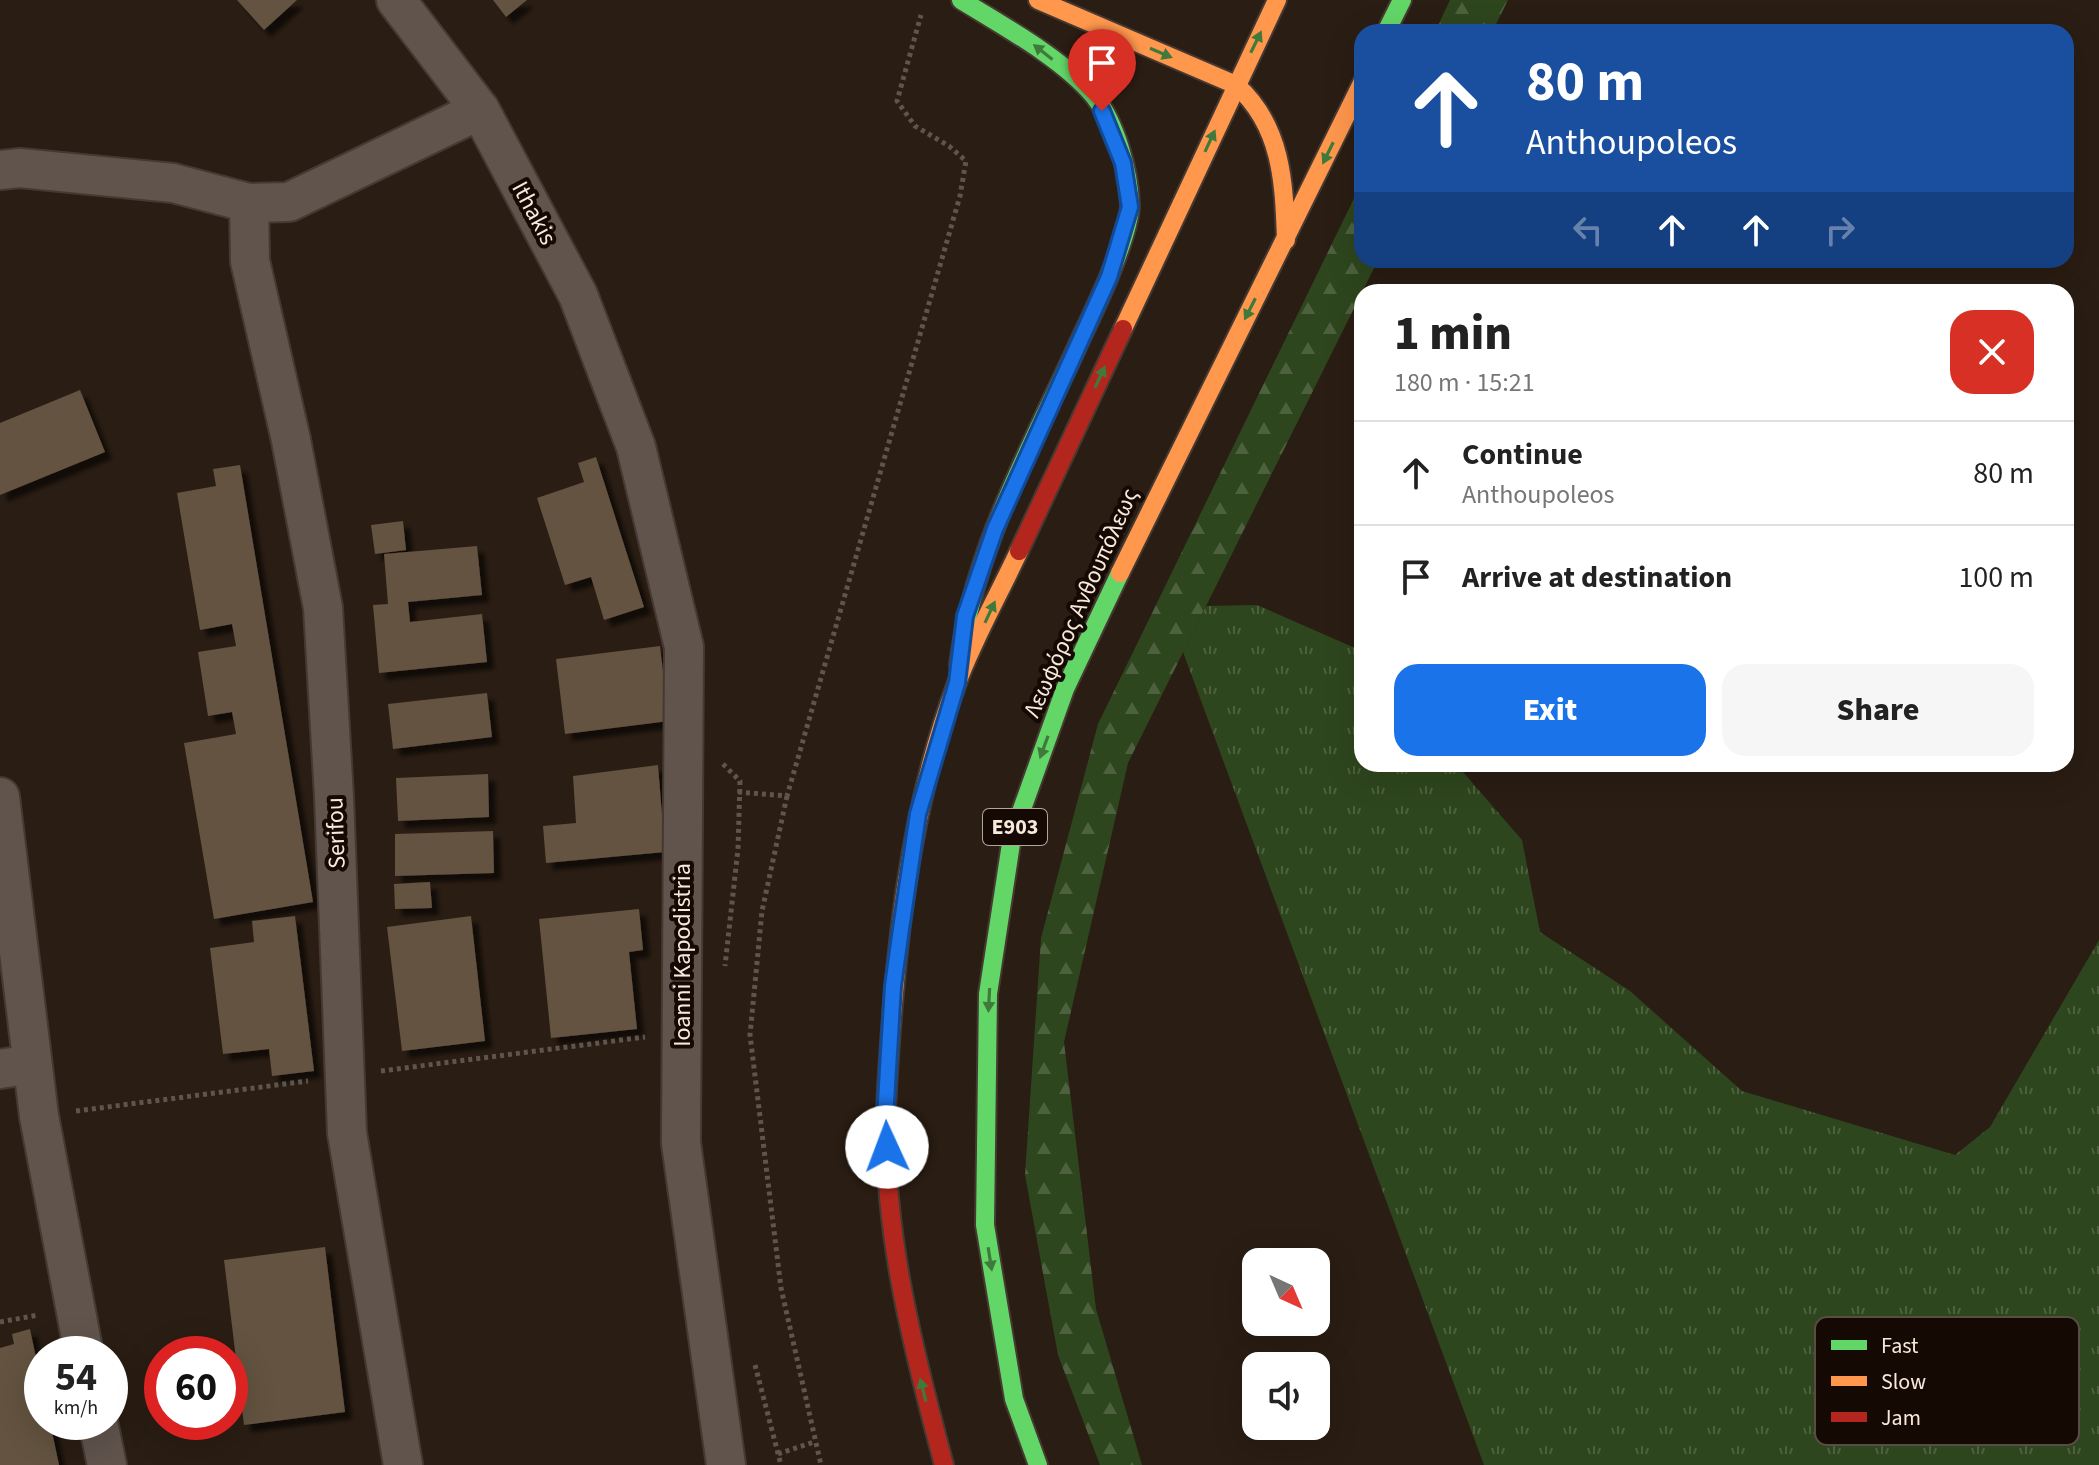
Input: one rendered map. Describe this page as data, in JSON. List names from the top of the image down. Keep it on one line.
{"streets":{"main road":["Λεωφόρος Ανθουπόλεως","E903"],"street":["Ithakis","Serifou","Ioanni Kapodistria"]},"crossings":[["Ithakis","Ioanni Kapodistria"]],"legend":["Fast","Slow","Jam"],"north":"bottom right","page":{"turn":["80 m","Anthoupoleos"],"heading":["1 min","180 m · 15:21"],"list":[{"name":"Continue","note":"Anthoupoleos","value":"80 m"},{"name":"Arrive at destination","value":"100 m"}],"buttons":["Exit","Share"],"speed":"54 km/h","limit":"60"}}
